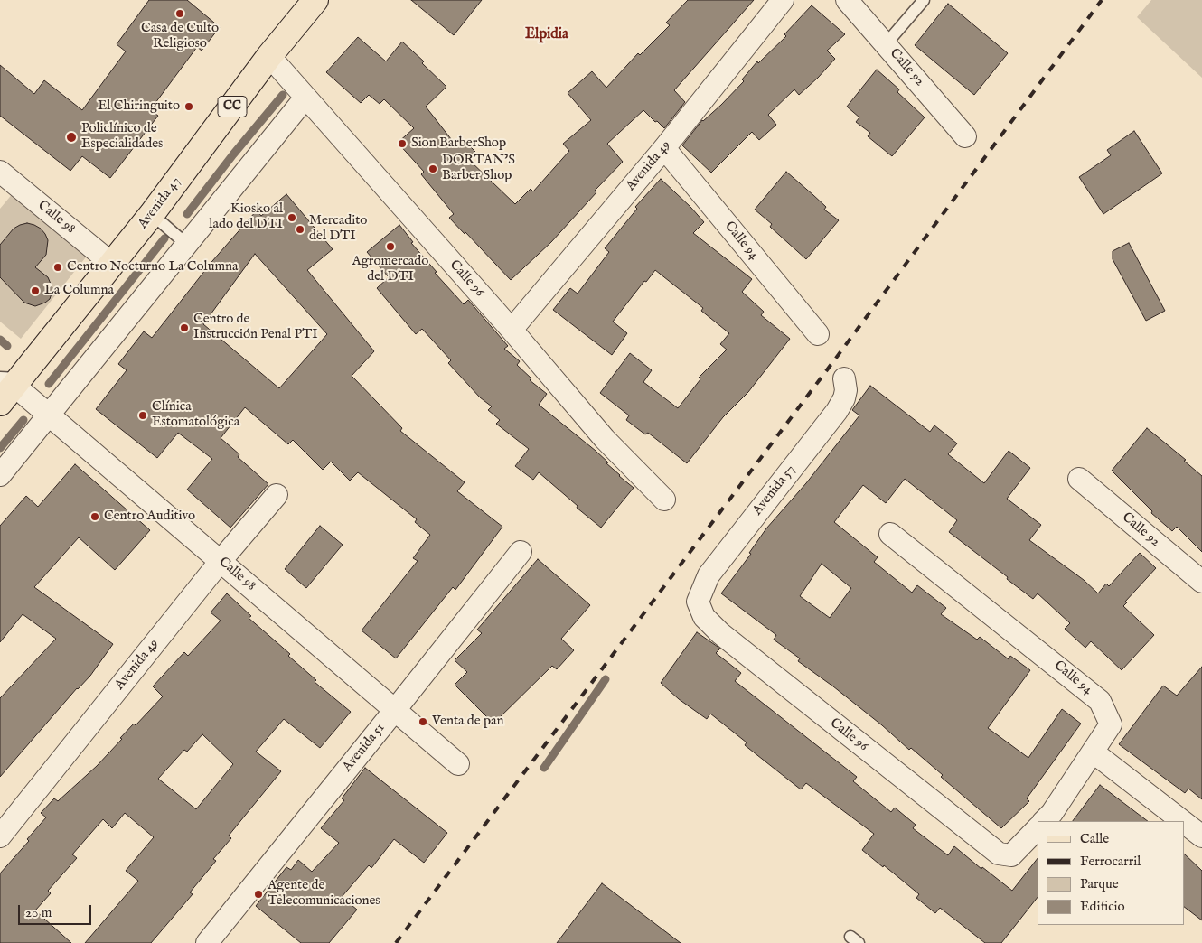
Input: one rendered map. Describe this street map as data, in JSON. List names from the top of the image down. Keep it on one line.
{"streets":{"main road":["CC","Avenida 47"],"street":["Calle 92","Avenida 49","Calle 98","Calle 94","Calle 96","Avenida 57","Avenida 51"]},"crossings":[["Avenida 49","Calle 98"],["Avenida 49","Calle 94"],["Avenida 49","Calle 96"],["Avenida 47","Calle 98"],["Avenida 47","Calle 96"],["Calle 98","Avenida 51"],["Calle 96","Avenida 57"]],"districts":["Elpidia"],"places":["Casa de Culto Religioso","El Chiringuito","Policlínico de Especialidades","Sion BarberShop","DORTAN’S Barber Shop","Kiosko al lado del DTI","Mercadito del DTI","Agromercado del DTI","Centro Nocturno La Columna","La Columna","Centro de Instrucción Penal PTI","Clínica Estomatológica","Centro Auditivo","Venta de pan","Agente de Telecomunicaciones"],"legend":["Calle","Ferrocarril","Parque","Edificio"],"scale_bar":"20 m"}
